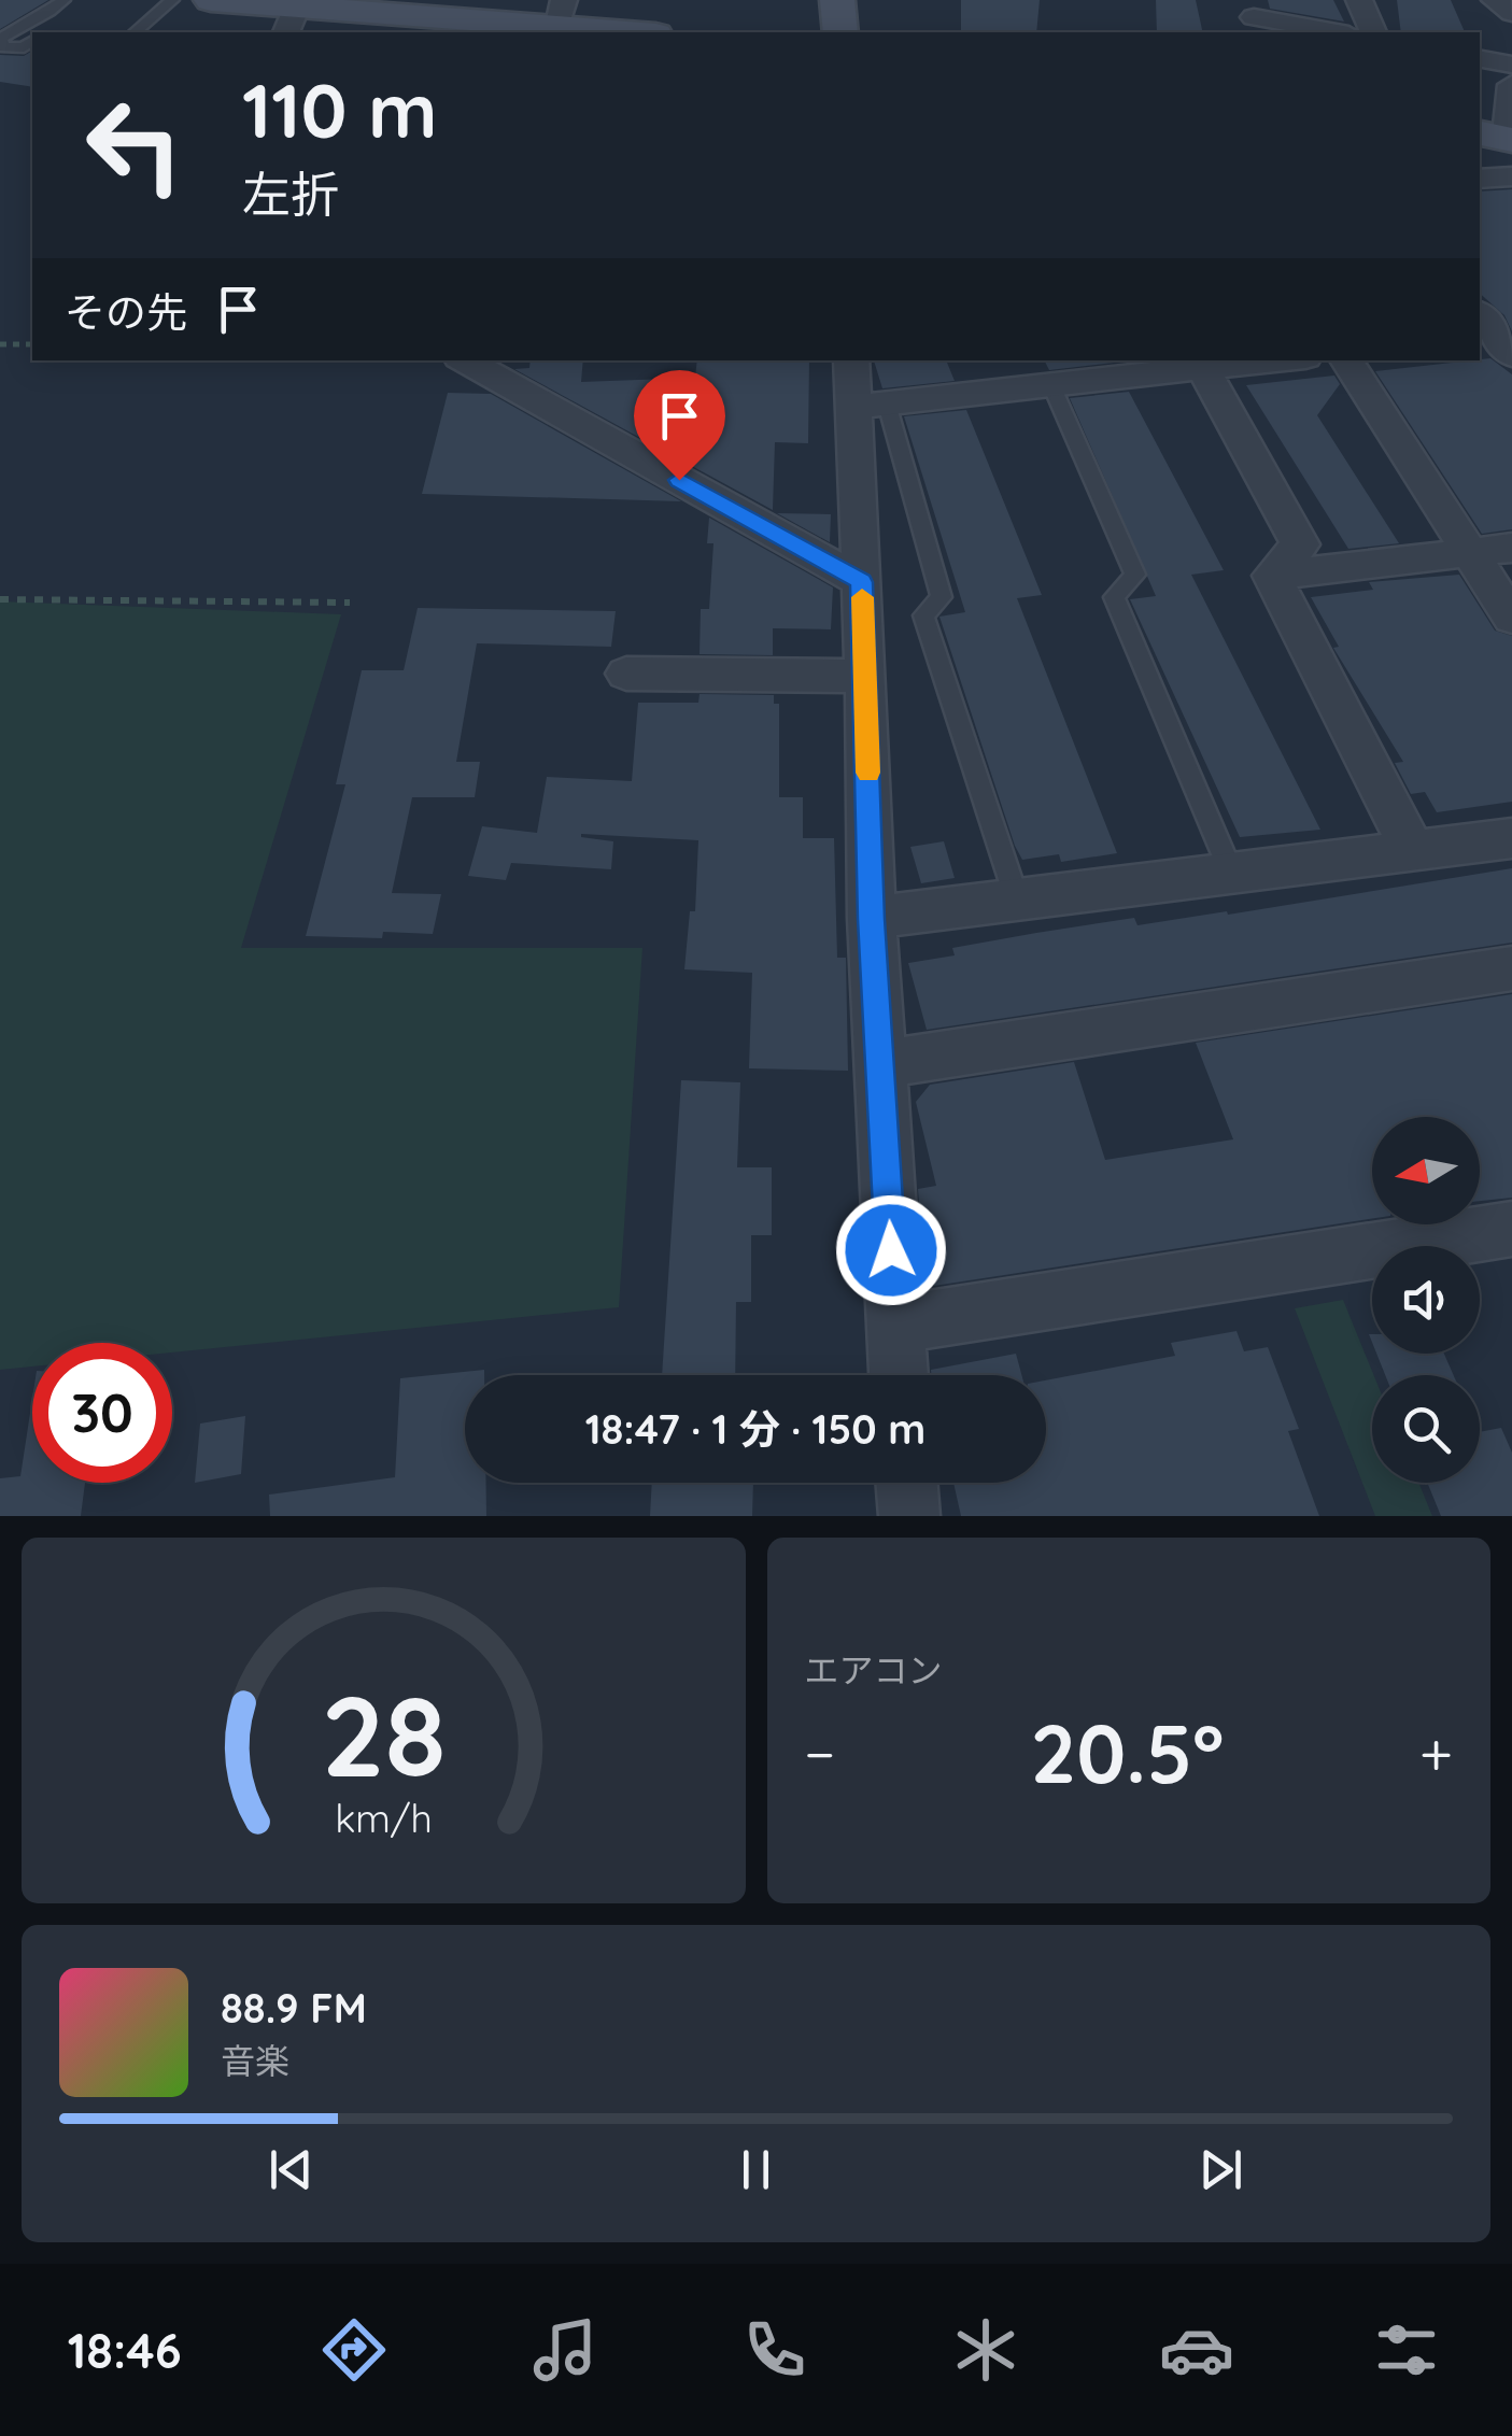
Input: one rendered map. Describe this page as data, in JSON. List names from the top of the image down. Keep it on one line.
{"north":"left","page":{"turn":["110 m","左折"],"then":"その先","limit":"30","trip":"18:47 · 1 分 · 150 m","tile":"エアコン","heat":["−","20.5°","+"],"song":["88.9 FM","音楽"],"tabs":"18:46","gauge":["28","km/h"]}}
